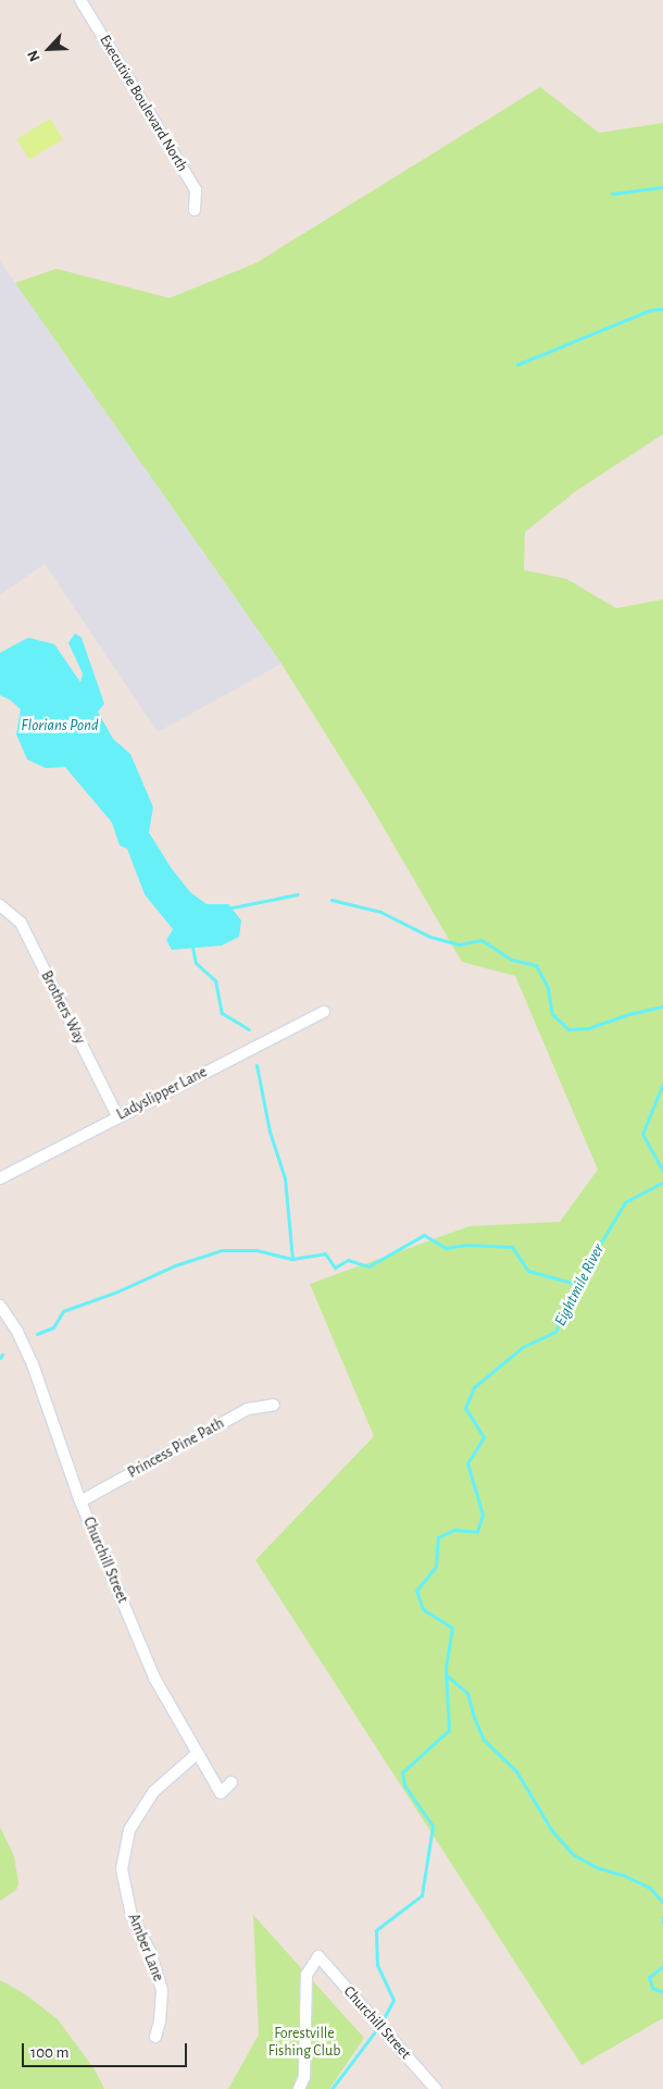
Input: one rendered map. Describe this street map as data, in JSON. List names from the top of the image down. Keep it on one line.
{"streets":{"street":["Executive Boulevard North","Brothers Way","Ladyslipper Lane","Princess Pine Path","Churchill Street","Amber Lane"]},"crossings":[["Brothers Way","Ladyslipper Lane"],["Princess Pine Path","Churchill Street"],["Churchill Street","Amber Lane"]],"water":["Florians Pond","Eightmile River"],"parks":["Forestville Fishing Club"],"scale_bar":"100 m","north":"bottom left"}
